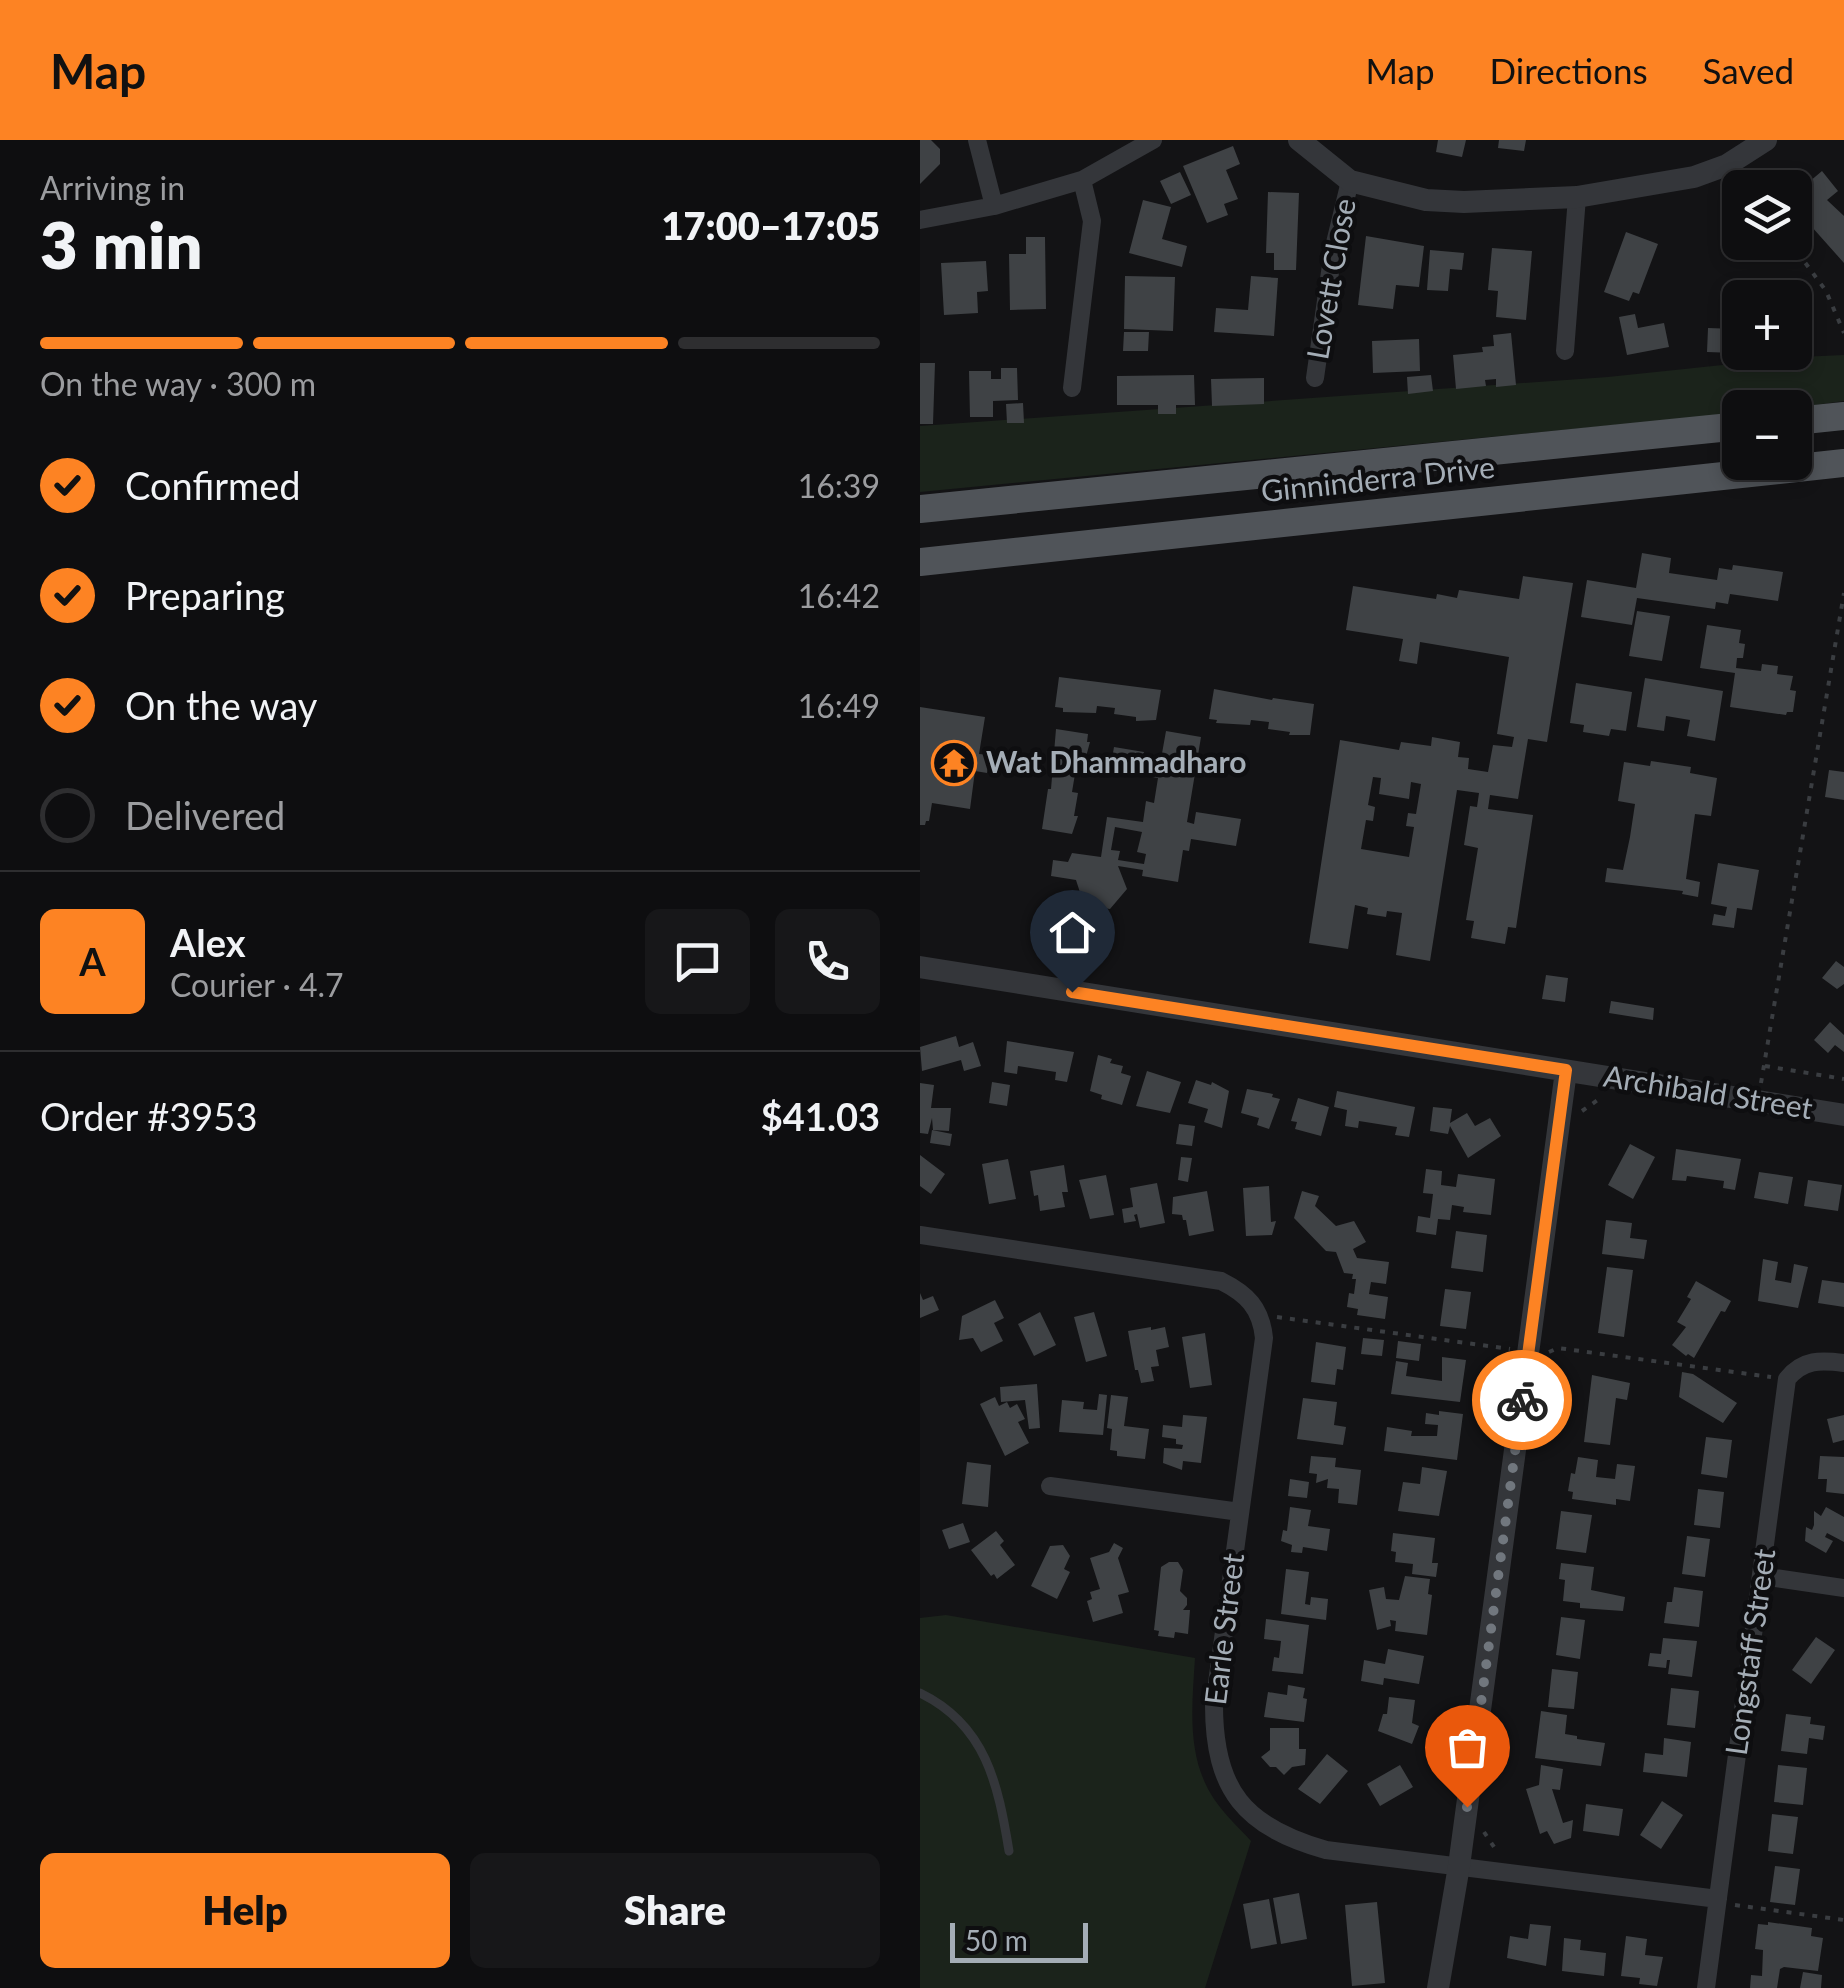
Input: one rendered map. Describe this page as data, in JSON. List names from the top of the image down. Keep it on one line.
{"streets":{"main road":["Ginninderra Drive"],"street":["Lovett Close","Archibald Street","Earle Street","Longstaff Street"]},"crossings":[["Earle Street","Longstaff Street"]],"places":{"temple":["Wat Dhammadharo"]},"scale_bar":"50 m","page":{"header":"Map","nav":["Map","Directions","Saved"],"heading":["3 min","Arriving in","17:00–17:05"],"panel":["Alex","Courier · 4.7","Order #3953","$41.03"],"map_buttons":["+","−"],"bar":"On the way · 300 m","list":[["Confirmed","16:39"],["Preparing","16:42"],["On the way","16:49"],"Delivered"],"round":"A","buttons":["Help","Share"],"scale":"50 m"}}
